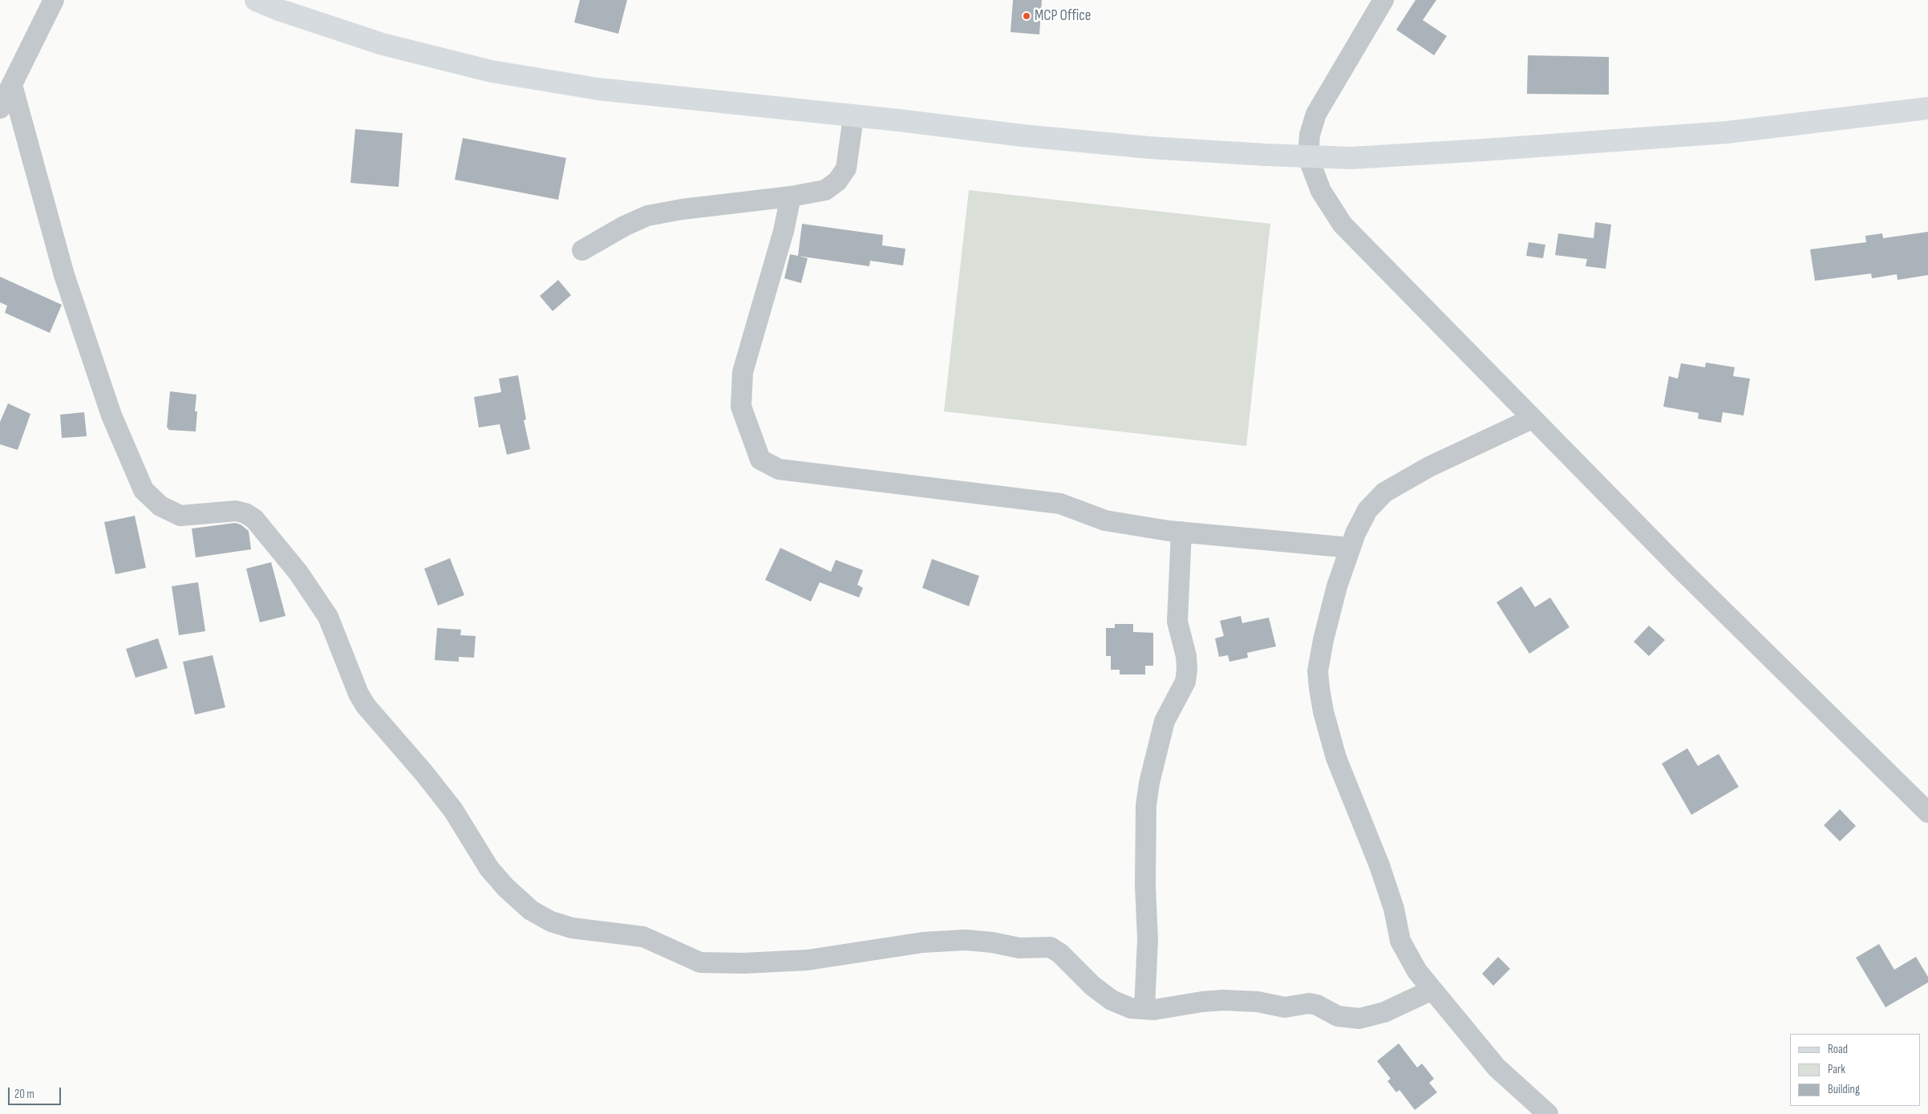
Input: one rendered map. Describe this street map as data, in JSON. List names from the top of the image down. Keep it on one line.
{"places":["MCP Office"],"legend":["Road","Park","Building"],"scale_bar":"20 m"}
